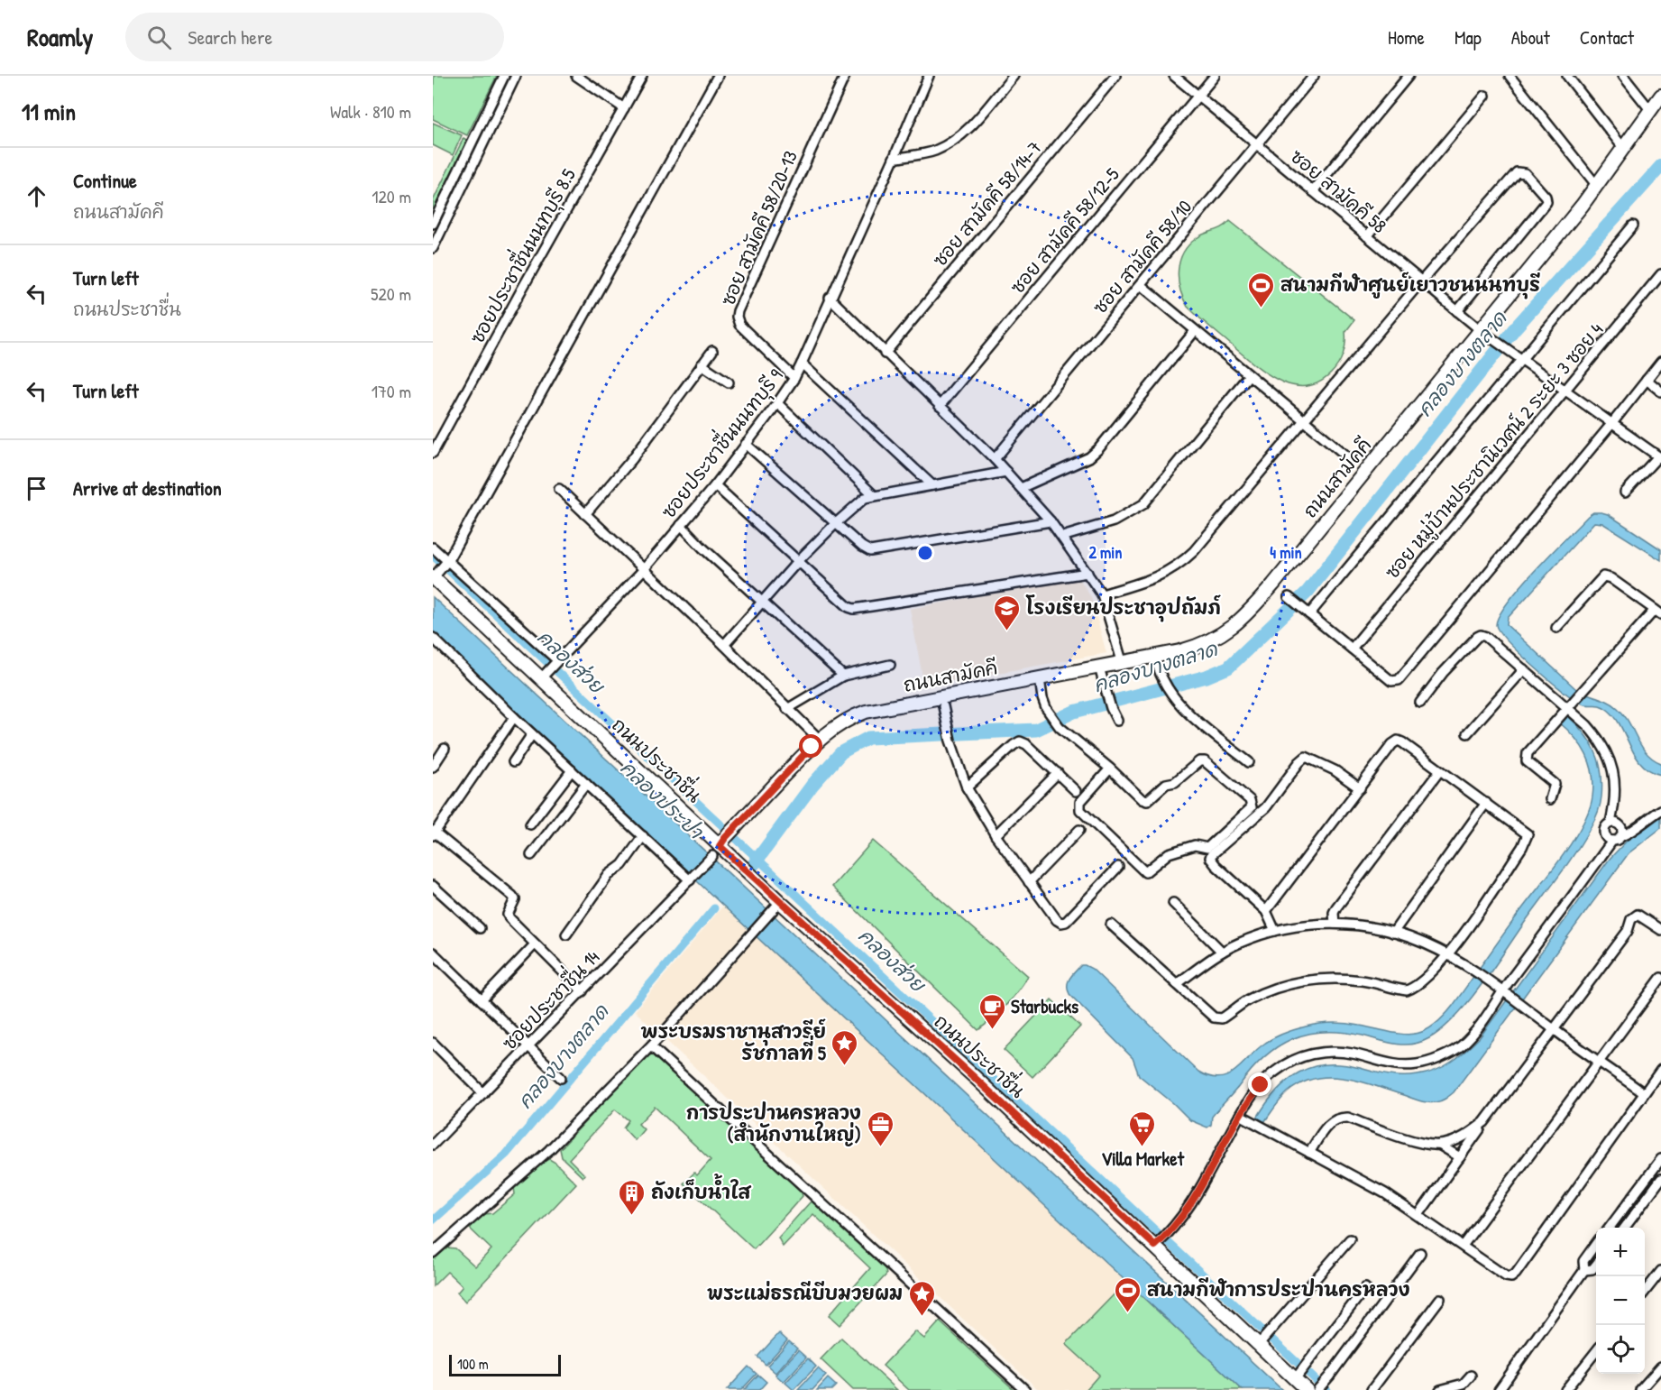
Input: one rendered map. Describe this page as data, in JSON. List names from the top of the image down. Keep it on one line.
{"streets":{"main road":["ถนนสามัคคี","ถนนประชาชื่น"],"street":["ซอย สามัคคี 58","ซอย สามัคคี 58/14-7","ซอย สามัคคี 58/20-13","ซอย สามัคคี 58/12-5","ซอยประชาชื่นนนทบุรี 8.5","ซอย สามัคคี 58/10","ซอยประชาชื่นนนทบุรี 9","ซอย หมู่บ้านประชานิเวศน์ 2 ระยะ 3 ซอย 4","ซอยประชาชื่น 14"]},"crossings":[["ซอย สามัคคี 58","ซอย สามัคคี 58/12-5"],["ซอย สามัคคี 58","ซอย สามัคคี 58/10"],["ซอย สามัคคี 58","ซอย หมู่บ้านประชานิเวศน์ 2 ระยะ 3 ซอย 4"],["ซอย สามัคคี 58","ถนนสามัคคี"],["ซอย สามัคคี 58/20-13","ซอยประชาชื่นนนทบุรี 9"],["ซอยประชาชื่นนนทบุรี 9","ถนนประชาชื่น"],["ถนนสามัคคี","ถนนประชาชื่น"],["ถนนสามัคคี","ซอยประชาชื่น 14"],["ถนนประชาชื่น","ซอยประชาชื่น 14"]],"water":["คลองบางตลาด","คลองส่วย","คลองประปา"],"places":{"sports":["สนามกีฬาศูนย์เยาวชนนนทบุรี","สนามกีฬาการประปานครหลวง"],"school or university":["โรงเรียนประชาอุปถัมภ์"],"cafe":["Starbucks"],"place":["พระบรมราชานุสาวรีย์ รัชกาลที่ 5","พระแม่ธรณีบีบมวยผม"],"office":["การประปานครหลวง (สำนักงานใหญ่)"],"supermarket":["Villa Market"],"building":["ถังเก็บน้ำใส"]},"scale_bar":"100 m","page":{"header":"Roamly","search":"Search here","nav":["Home","Map","About","Contact"],"heading":["11 min","Walk · 810 m"],"list":[["Continue","ถนนสามัคคี","120 m"],["Turn left","ถนนประชาชื่น","520 m"],["Turn left","170 m"],"Arrive at destination"],"map_buttons":["+","−"],"scale":"100 m"},"rings":["2 min","4 min"]}
